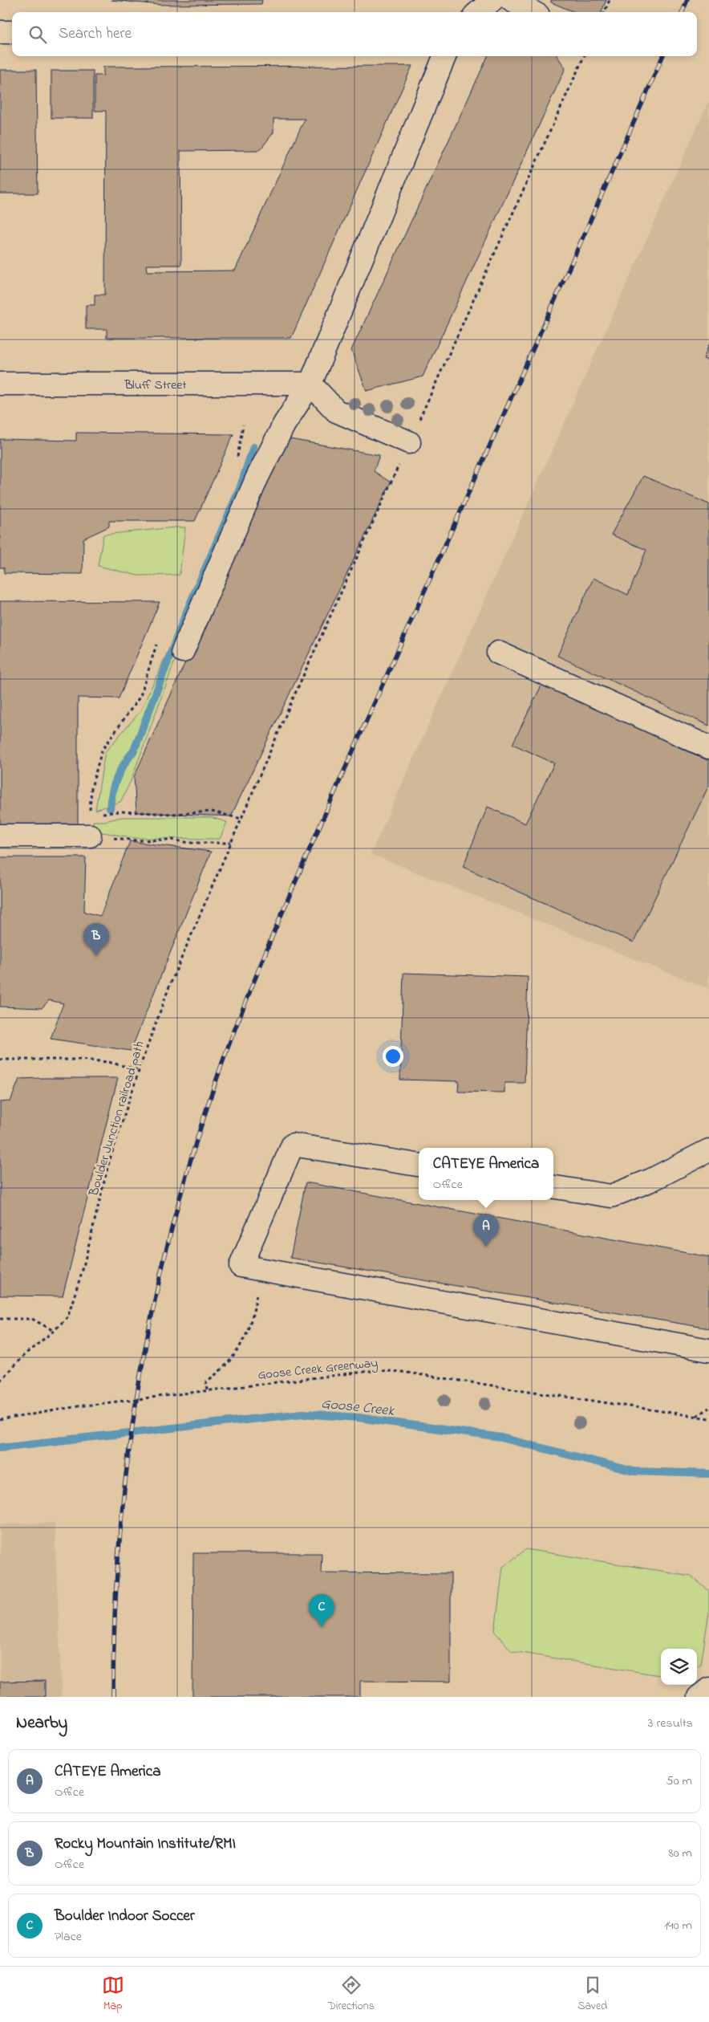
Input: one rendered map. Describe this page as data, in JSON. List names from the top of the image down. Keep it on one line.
{"streets":{"street":["Bluff Street"],"path":["Boulder Junction railroad path","Goose Creek Greenway"]},"water":["Goose Creek"],"page":{"search":"Search here","pins":["B","A","C"],"popup":["CATEYE America","Office"],"heading":["Nearby","3 results"],"list":[{"mark":"A","name":"CATEYE America","note":"Office","value":"50 m"},{"mark":"B","name":"Rocky Mountain Institute/RMI","note":"Office","value":"80 m"},{"mark":"C","name":"Boulder Indoor Soccer","note":"Place","value":"140 m"}],"nav":["Map","Directions","Saved"]}}
